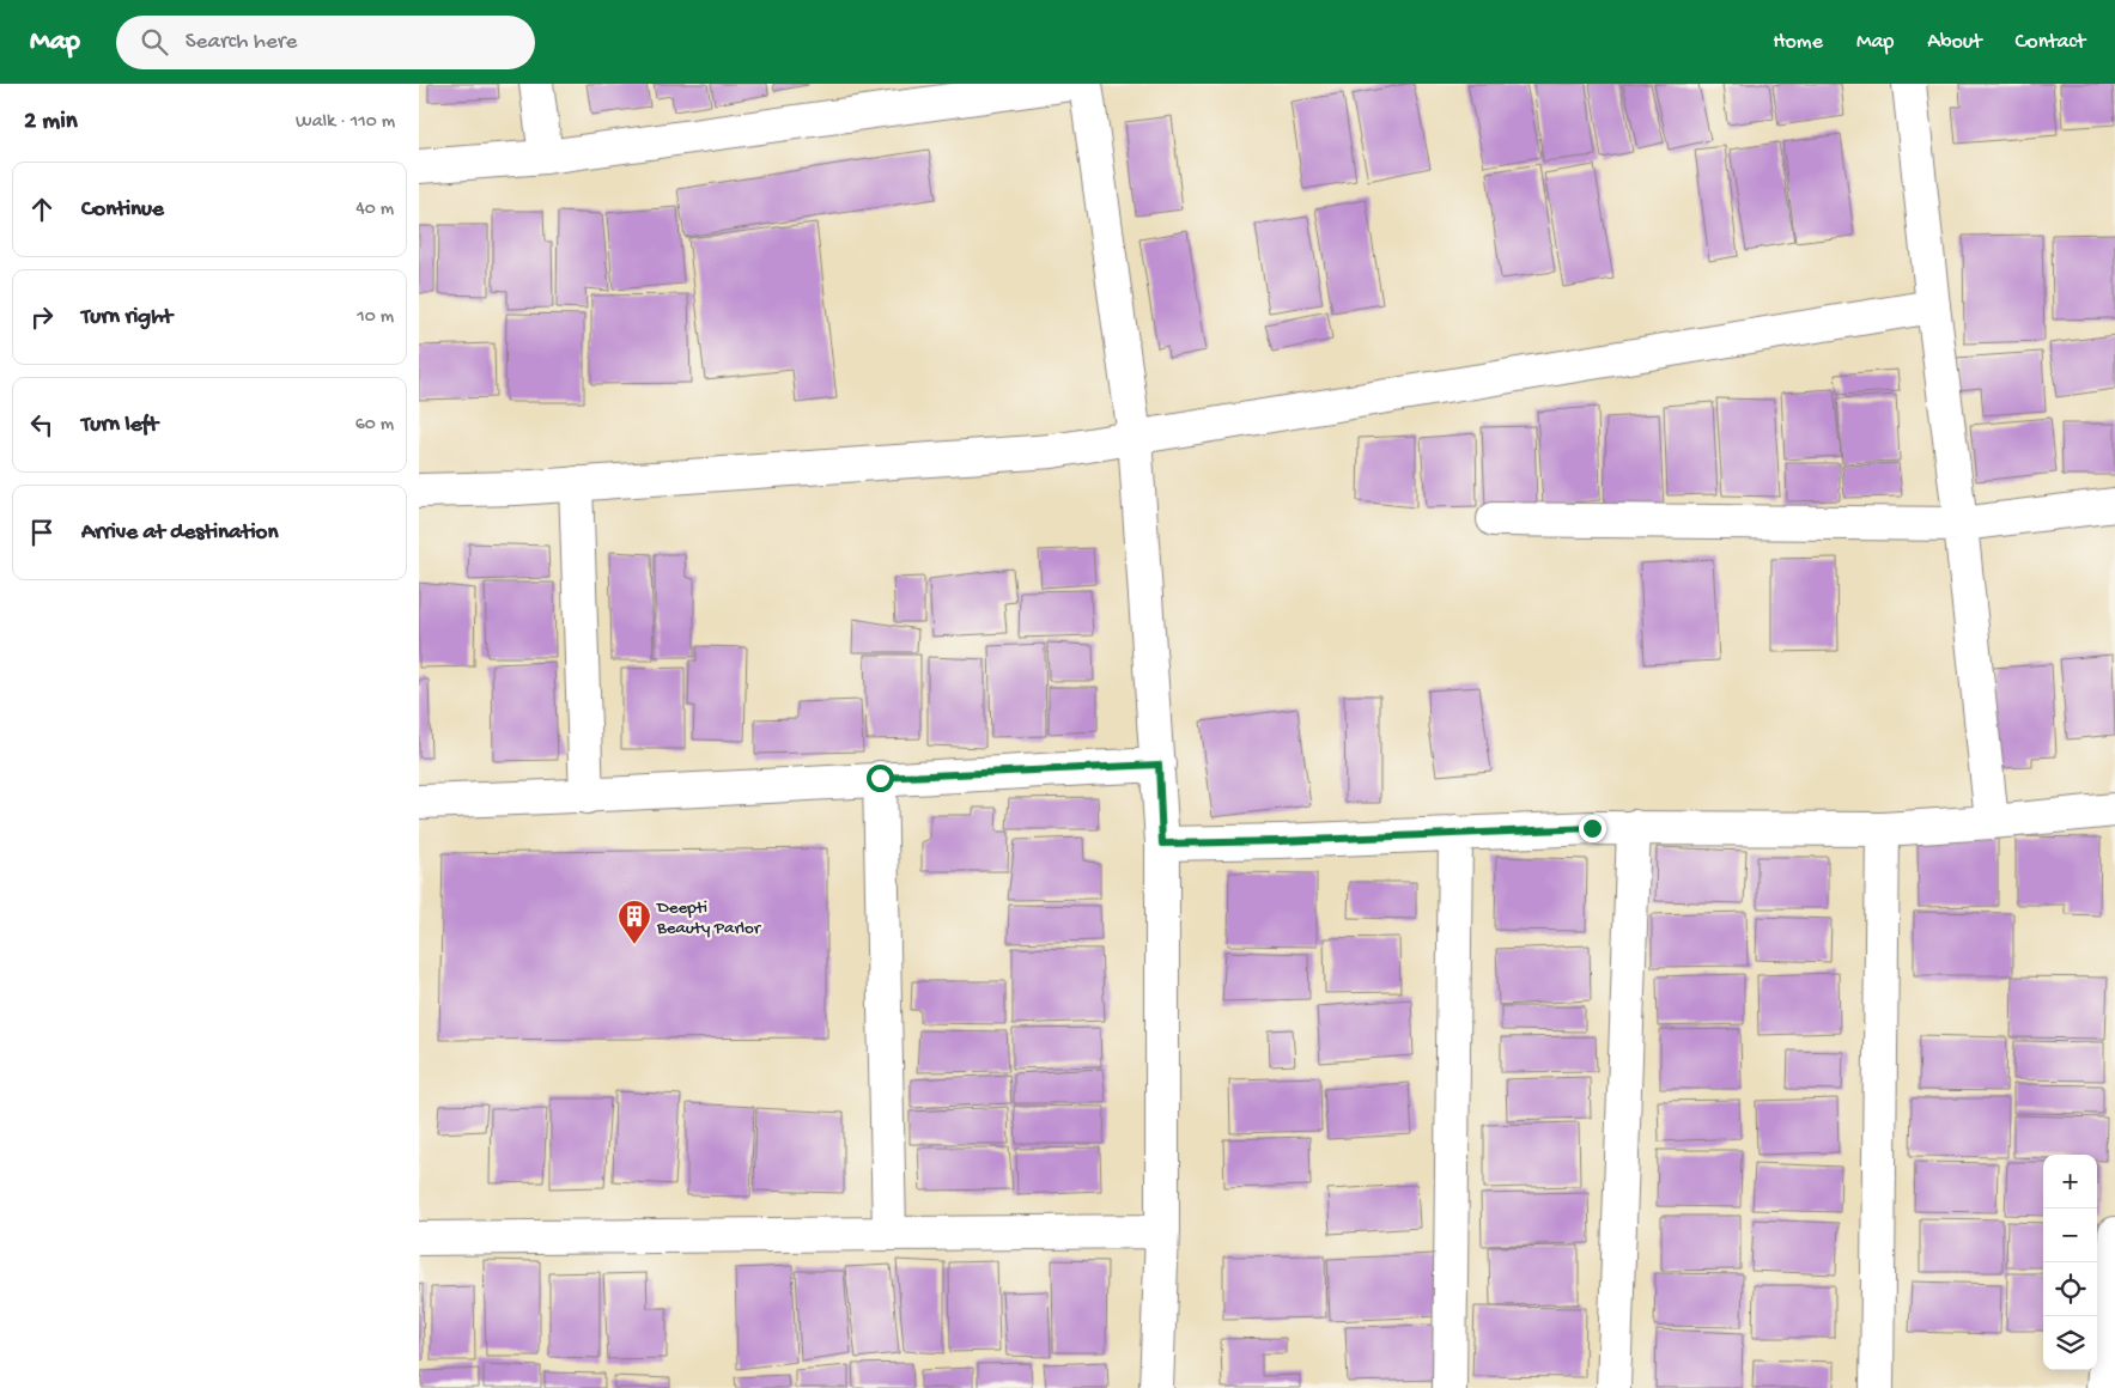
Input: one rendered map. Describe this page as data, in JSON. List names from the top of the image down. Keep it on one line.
{"places":{"building":["Deepti Beauty Parlor"]},"page":{"header":"Map","search":"Search here","nav":["Home","Map","About","Contact"],"heading":["2 min","Walk · 110 m"],"list":[["Continue","40 m"],["Turn right","10 m"],["Turn left","60 m"],"Arrive at destination"],"map_buttons":["+","−"]}}
